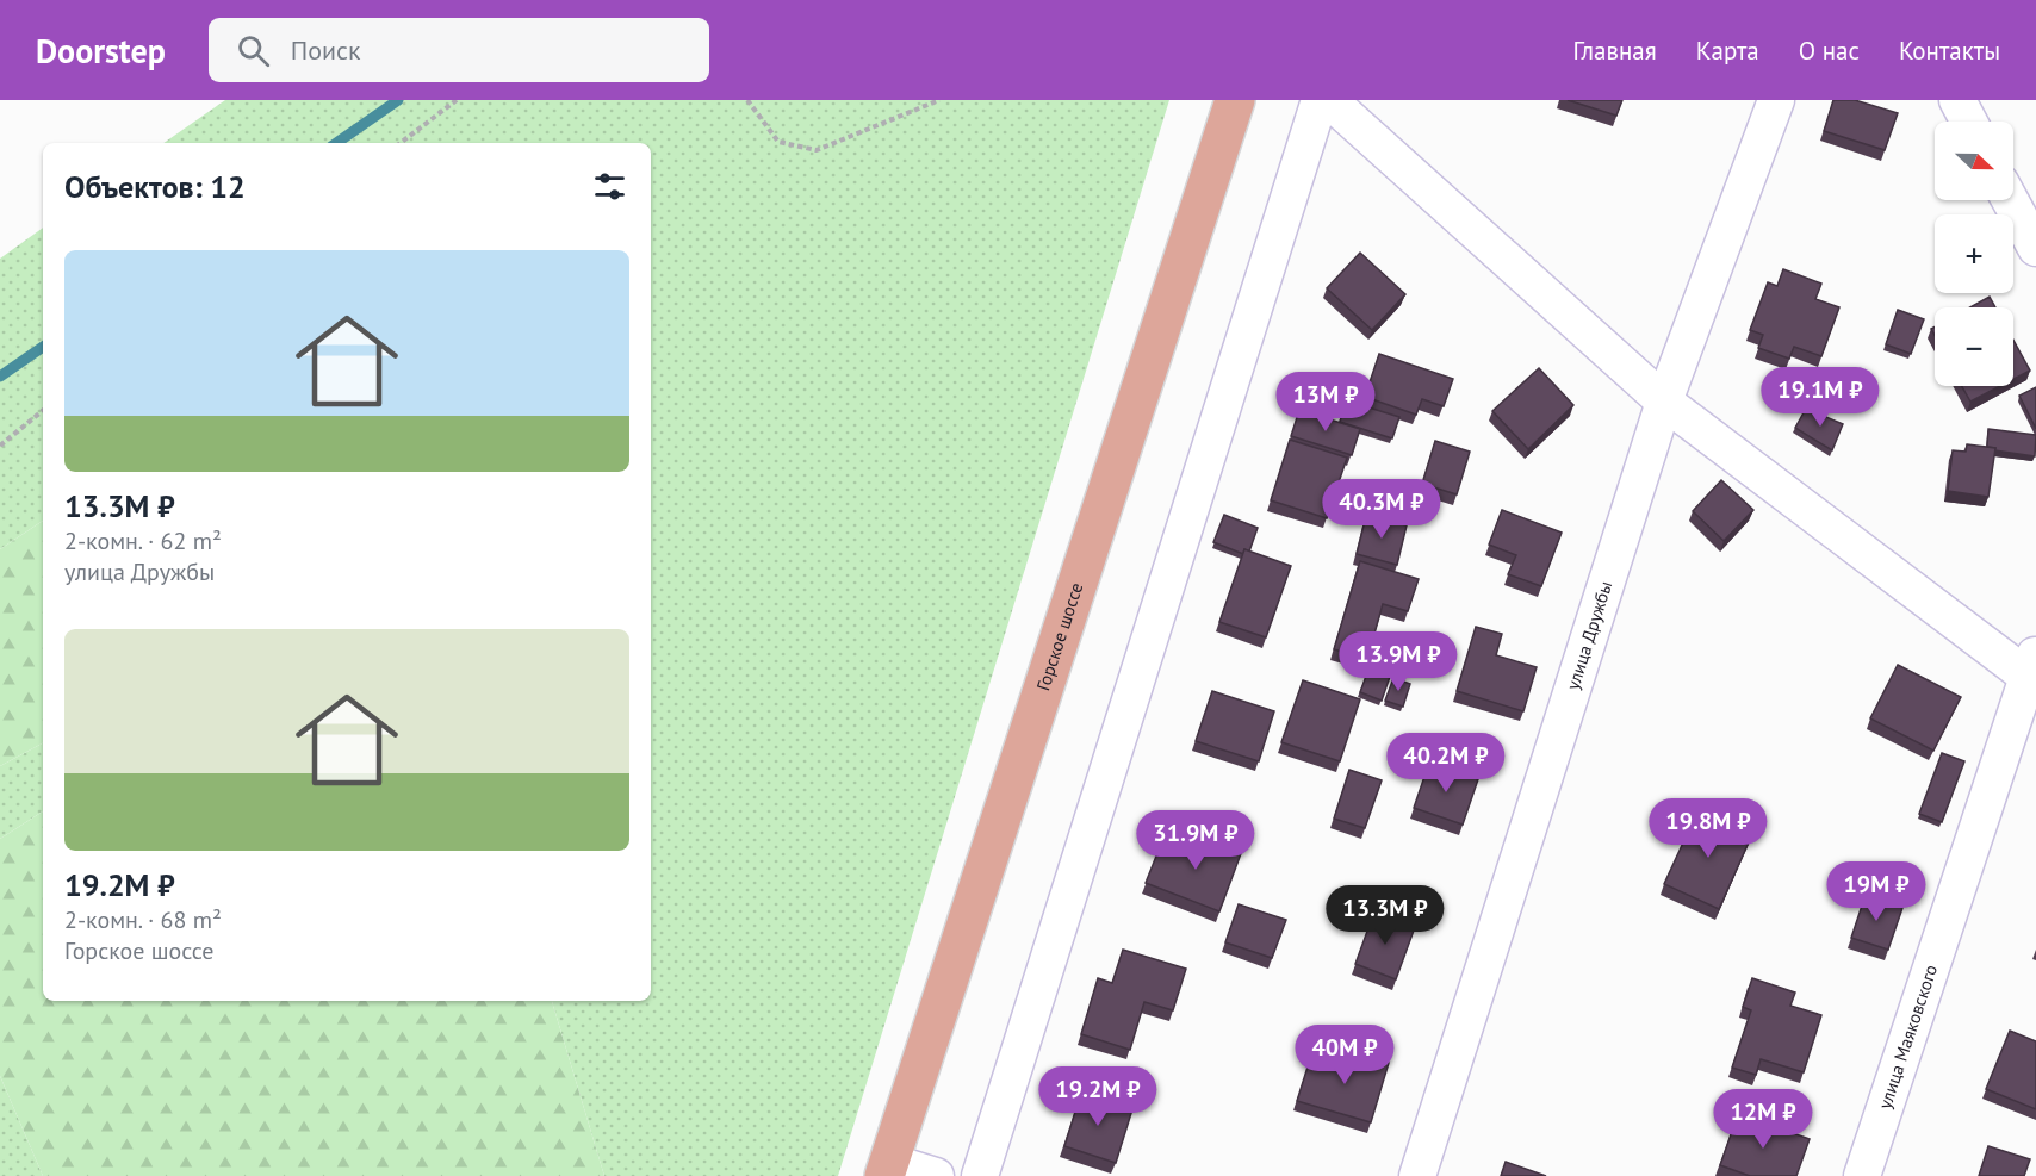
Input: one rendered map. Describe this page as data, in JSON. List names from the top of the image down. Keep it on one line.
{"streets":{"main road":["Горское шоссе"],"street":["улица Дружбы","улица Маяковского"]},"north":"right","page":{"header":"Doorstep","search":"Поиск","nav":["Главная","Карта","О нас","Контакты"],"map_buttons":["+","−"],"heading":"Объектов: 12","list":[{"name":"13.3M ₽","note":"2-комн. · 62 m² · улица Дружбы"},{"name":"19.2M ₽","note":"2-комн. · 68 m² · Горское шоссе"}],"price":["19.1M ₽","13M ₽","40.3M ₽","13.9M ₽","40.2M ₽","19.8M ₽","31.9M ₽","19M ₽","13.3M ₽","40M ₽","19.2M ₽","12M ₽"]}}
